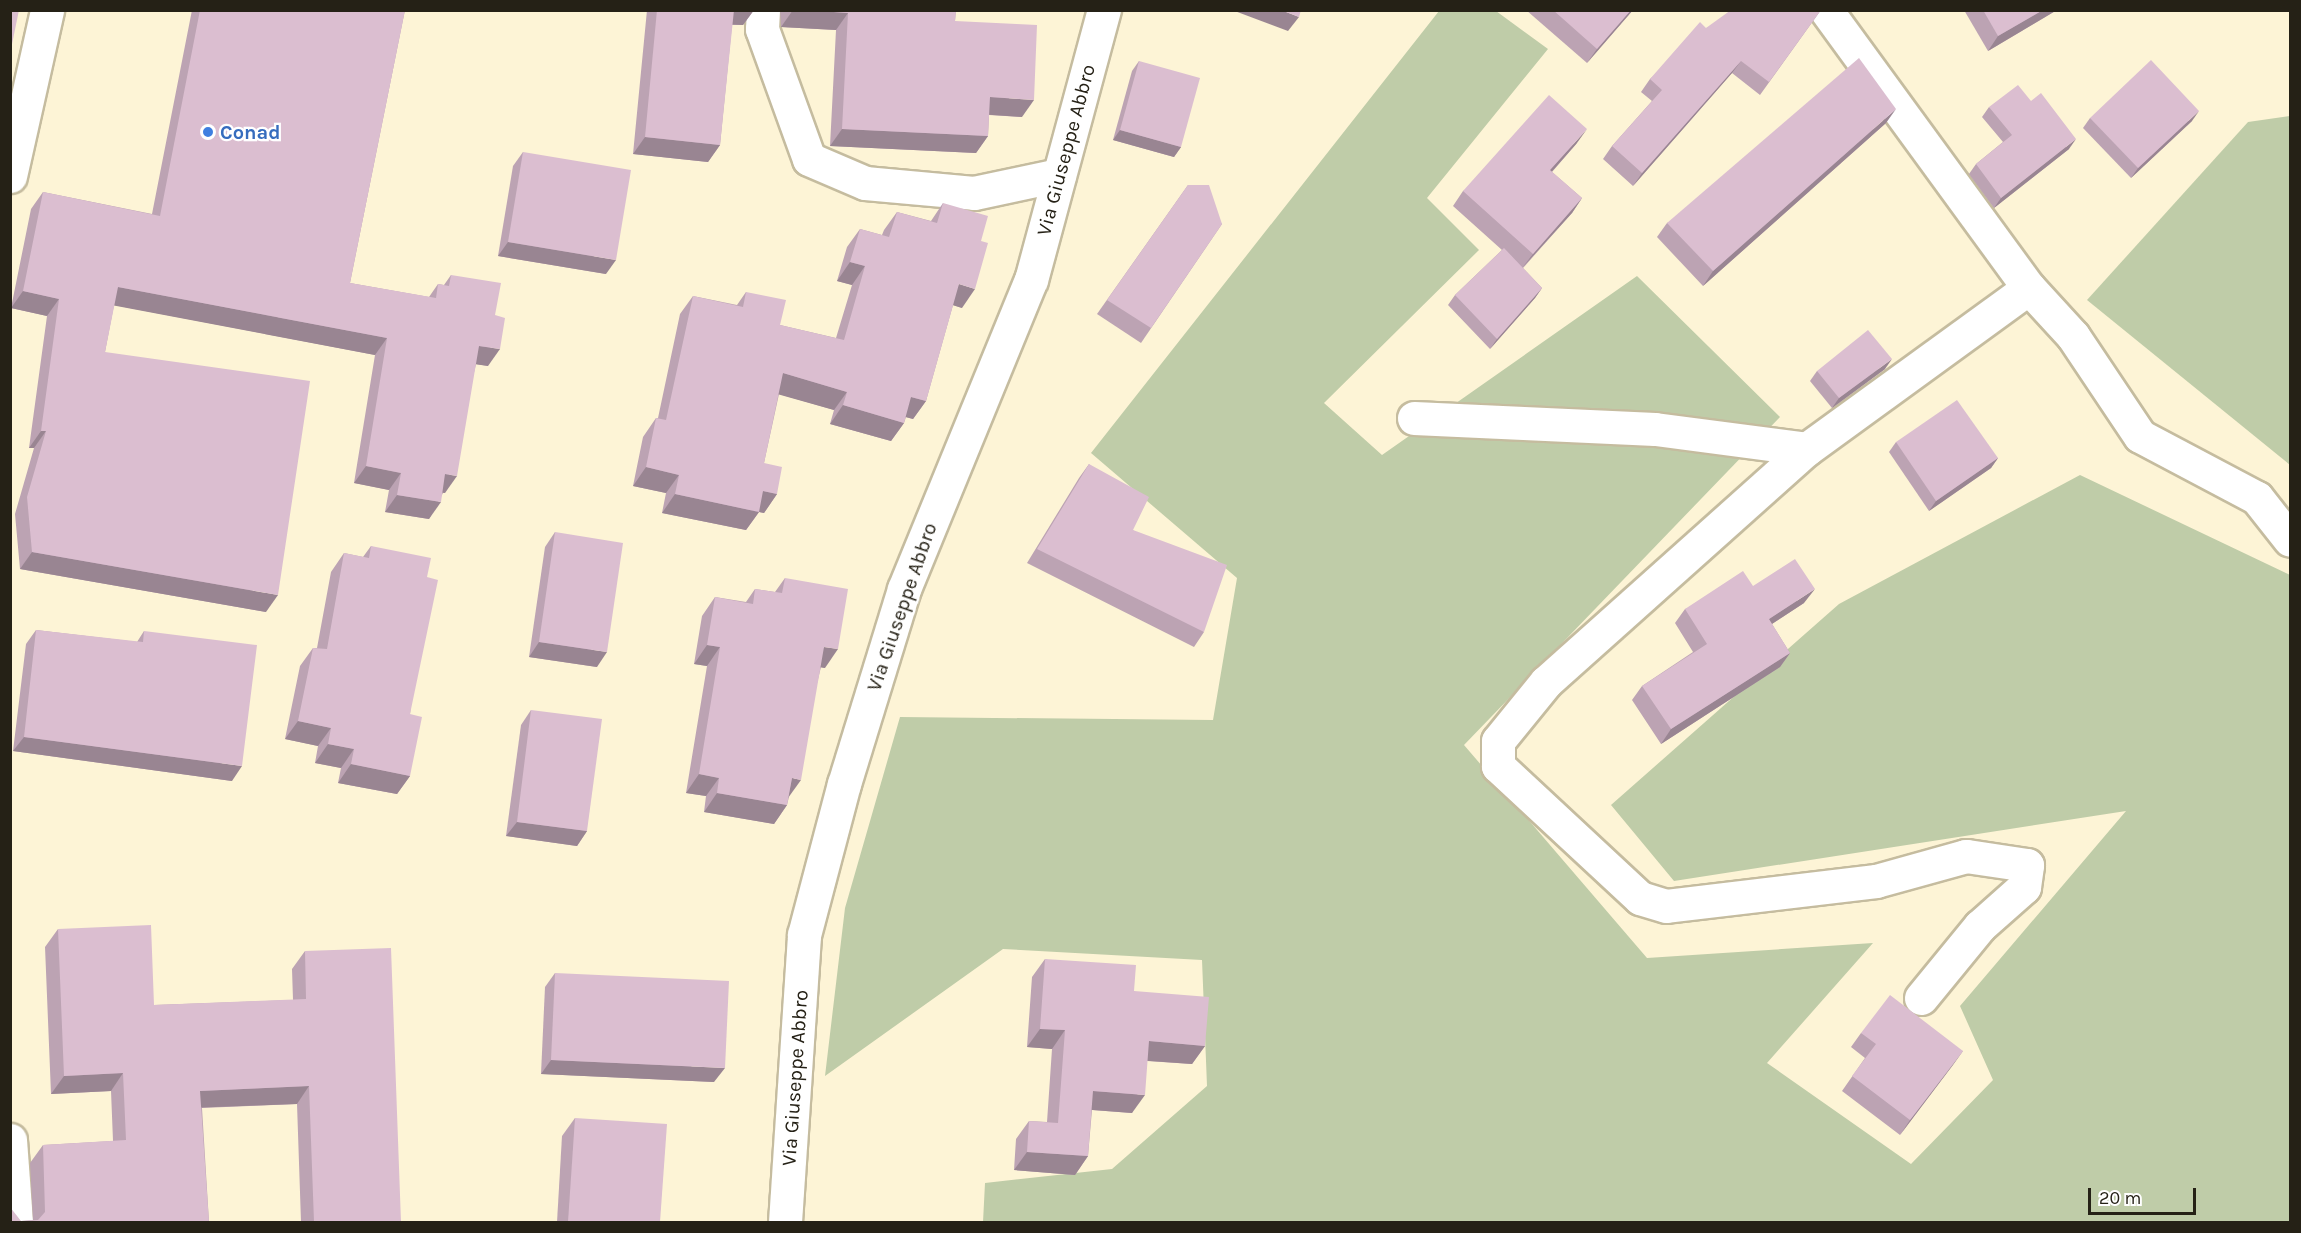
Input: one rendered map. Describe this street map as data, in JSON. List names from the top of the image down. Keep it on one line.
{"streets":{"street":["Via Giuseppe Abbro"]},"places":["Conad"],"scale_bar":"20 m"}
